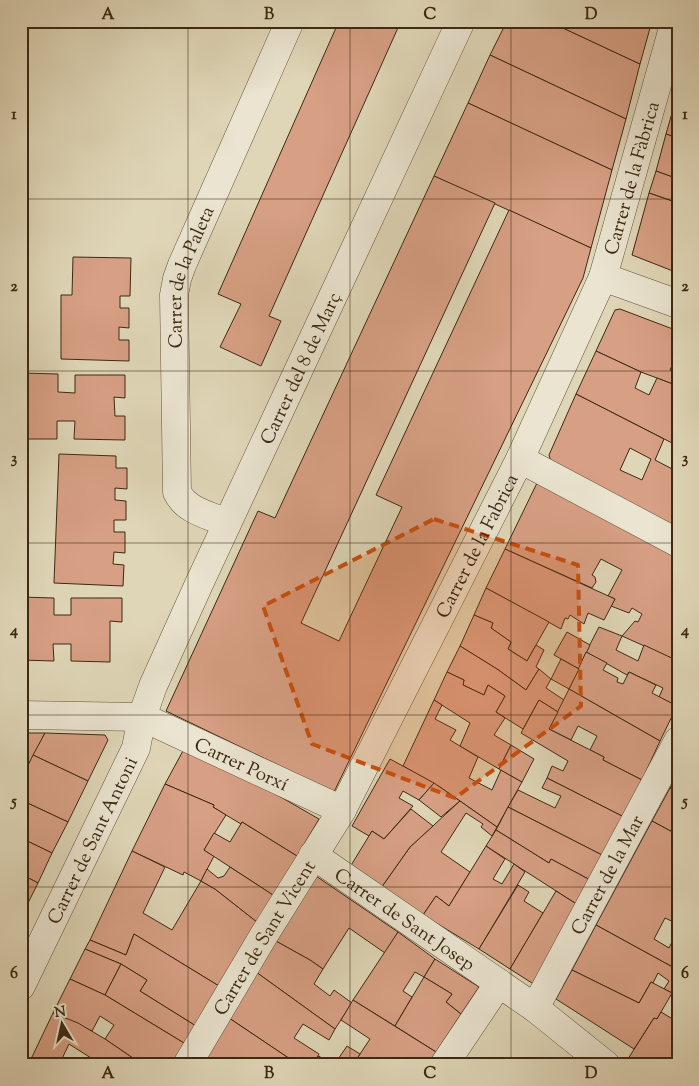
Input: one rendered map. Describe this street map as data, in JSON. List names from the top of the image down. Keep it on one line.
{"streets":{"street":["Carrer de la Fàbrica","Carrer de la Paleta","Carrer del 8 de Març","Carrer de la Fabrica","Carrer Porxí","Carrer de Sant Antoni","Carrer de la Mar","Carrer de Sant Josep","Carrer de Sant Vicent"]},"crossings":[["Carrer de la Fàbrica","Carrer de la Fabrica"],["Carrer de la Paleta","Carrer del 8 de Març"],["Carrer del 8 de Març","Carrer Porxí"],["Carrer del 8 de Març","Carrer de Sant Antoni"],["Carrer de la Fabrica","Carrer Porxí"],["Carrer de la Fabrica","Carrer de Sant Vicent"],["Carrer Porxí","Carrer de Sant Antoni"],["Carrer Porxí","Carrer de Sant Vicent"],["Carrer de la Mar","Carrer de Sant Josep"],["Carrer de Sant Josep","Carrer de Sant Vicent"]],"north":"top","grid":{"columns":["A","B","C","D"],"rows":["1","2","3","4","5","6"]}}
